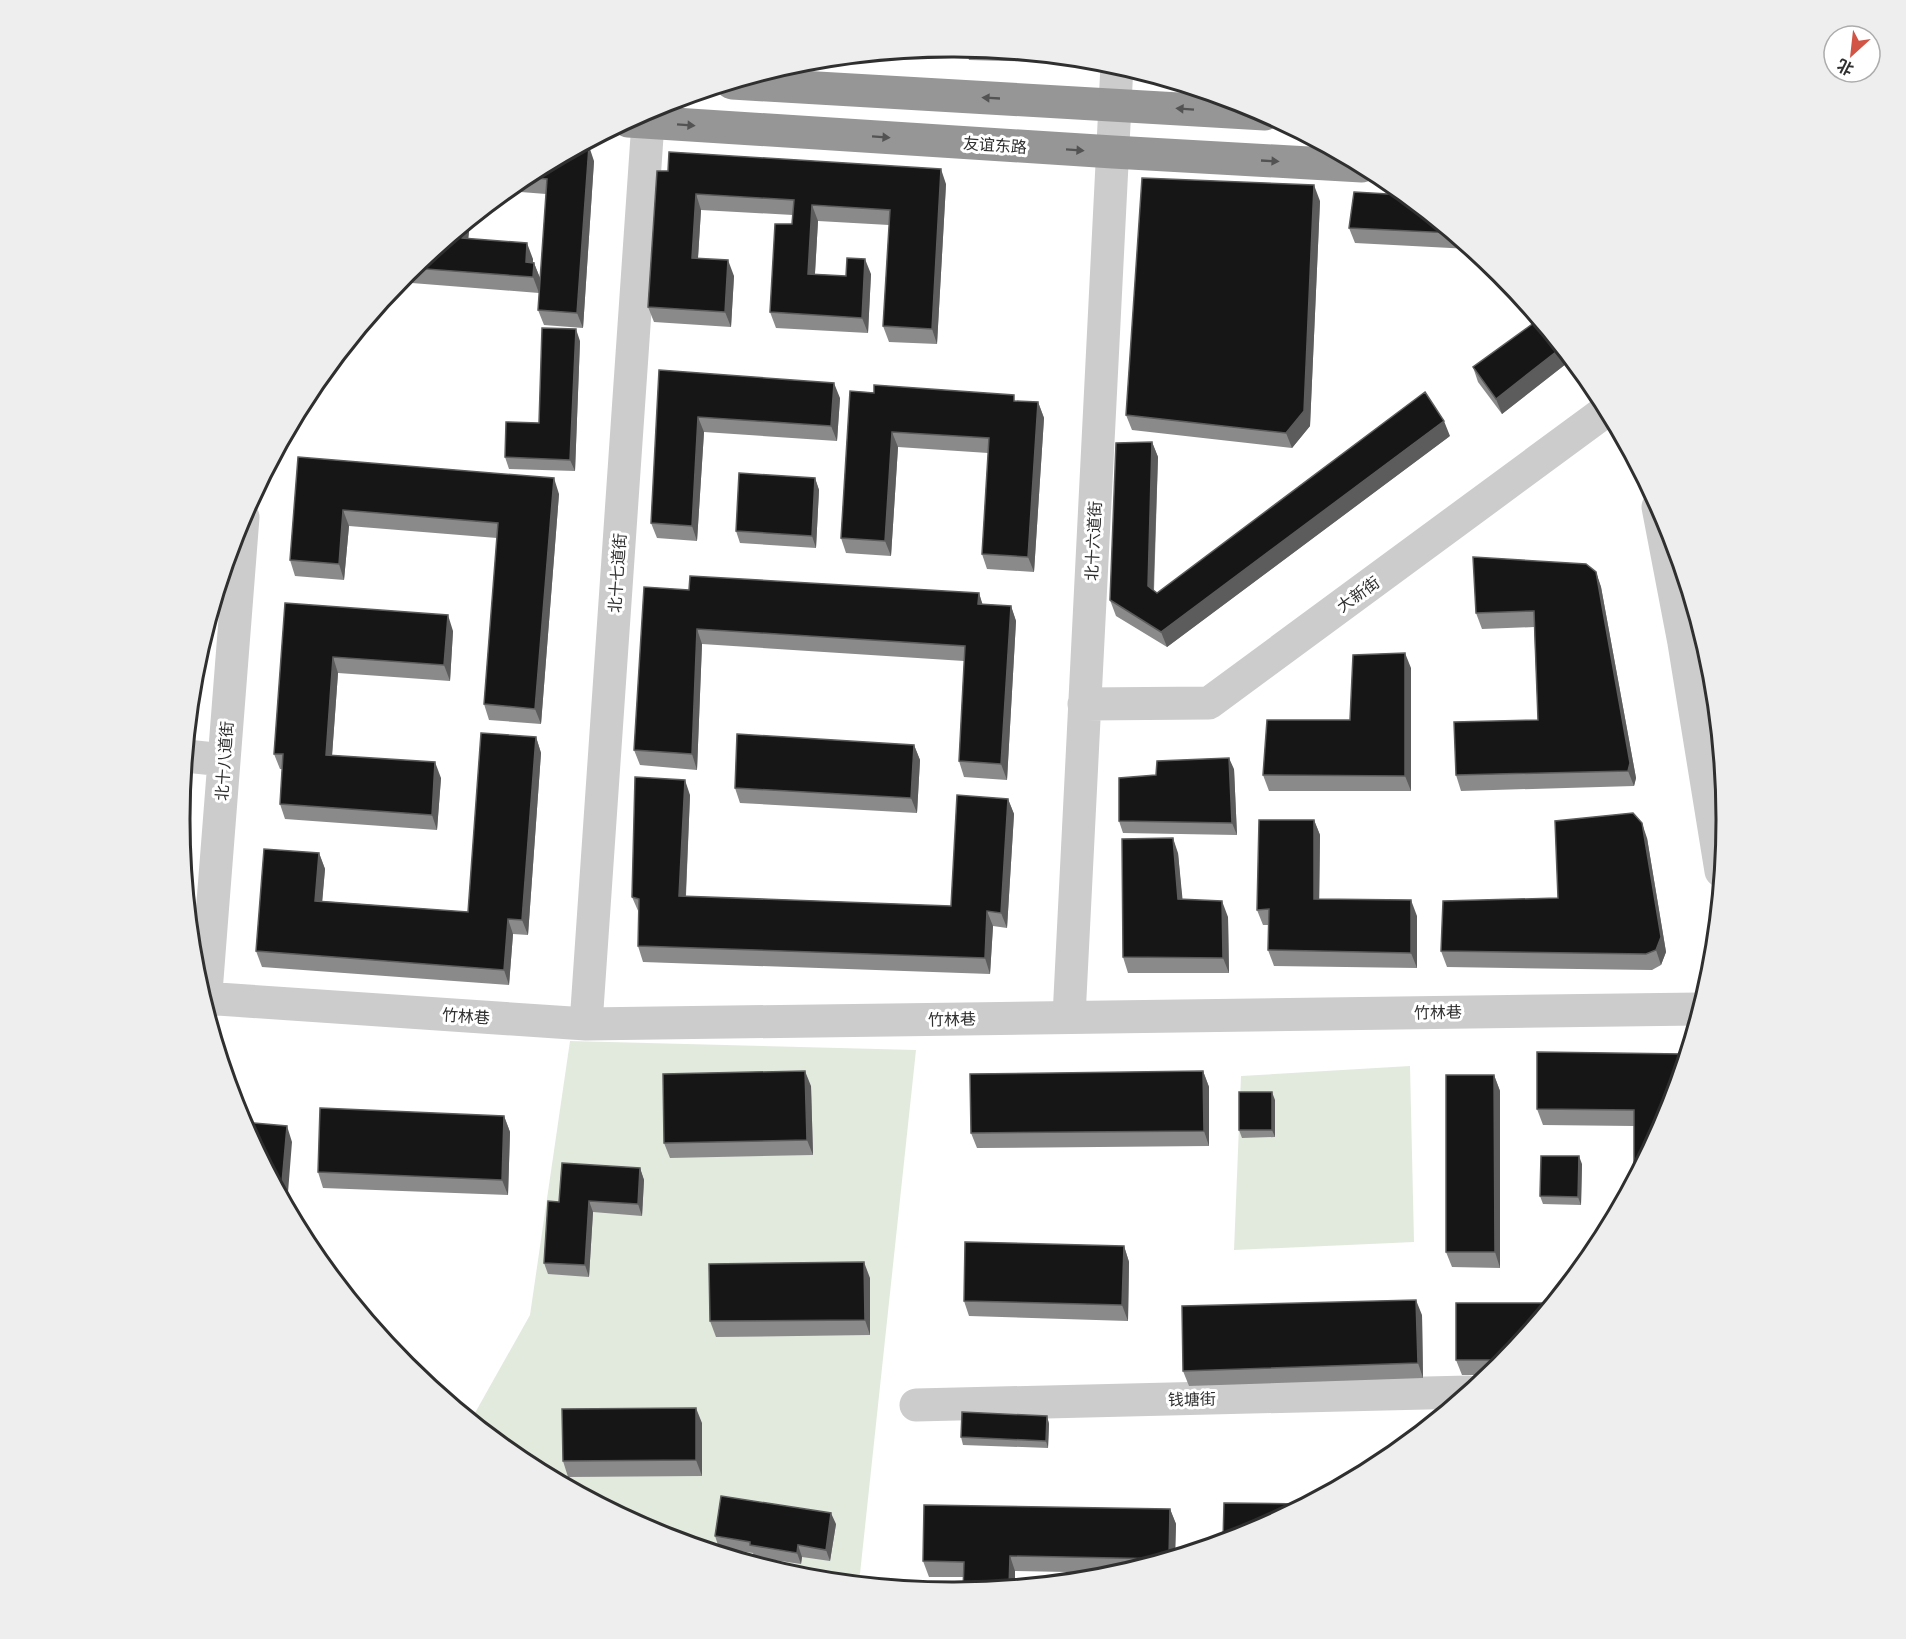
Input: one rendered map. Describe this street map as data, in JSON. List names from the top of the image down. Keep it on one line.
{"streets":{"highway":["友谊东路"],"street":["北十六道街","北十七道街","大新街","北十八道街","竹林巷","钱塘街"]},"crossings":[["友谊东路","北十六道街"],["北十六道街","大新街"],["北十六道街","竹林巷"],["北十七道街","竹林巷"]],"north":"bottom left"}
